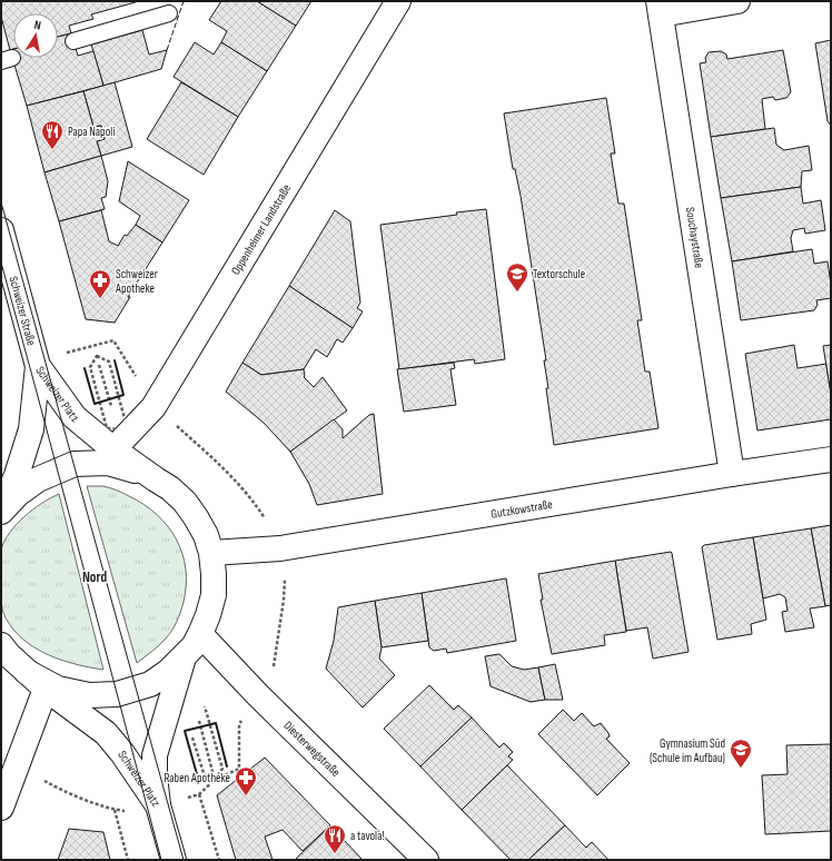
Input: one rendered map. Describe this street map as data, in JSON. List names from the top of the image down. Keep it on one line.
{"streets":{"street":["Oppenheimer Landstraße","Souchaystraße","Schweizer Straße","Schweizer Platz","Gutzkowstraße","Diesterwegstraße"]},"crossings":[["Oppenheimer Landstraße","Schweizer Platz"],["Souchaystraße","Gutzkowstraße"],["Schweizer Straße","Schweizer Platz"],["Schweizer Platz","Gutzkowstraße"],["Schweizer Platz","Diesterwegstraße"]],"districts":["Nord"],"places":{"restaurant":["Papa Napoli","a tavola!"],"school or university":["Textorschule","Gymnasium Süd (Schule im Aufbau)"],"pharmacy":["Schweizer Apotheke","Raben Apotheke"]},"north":"top"}
